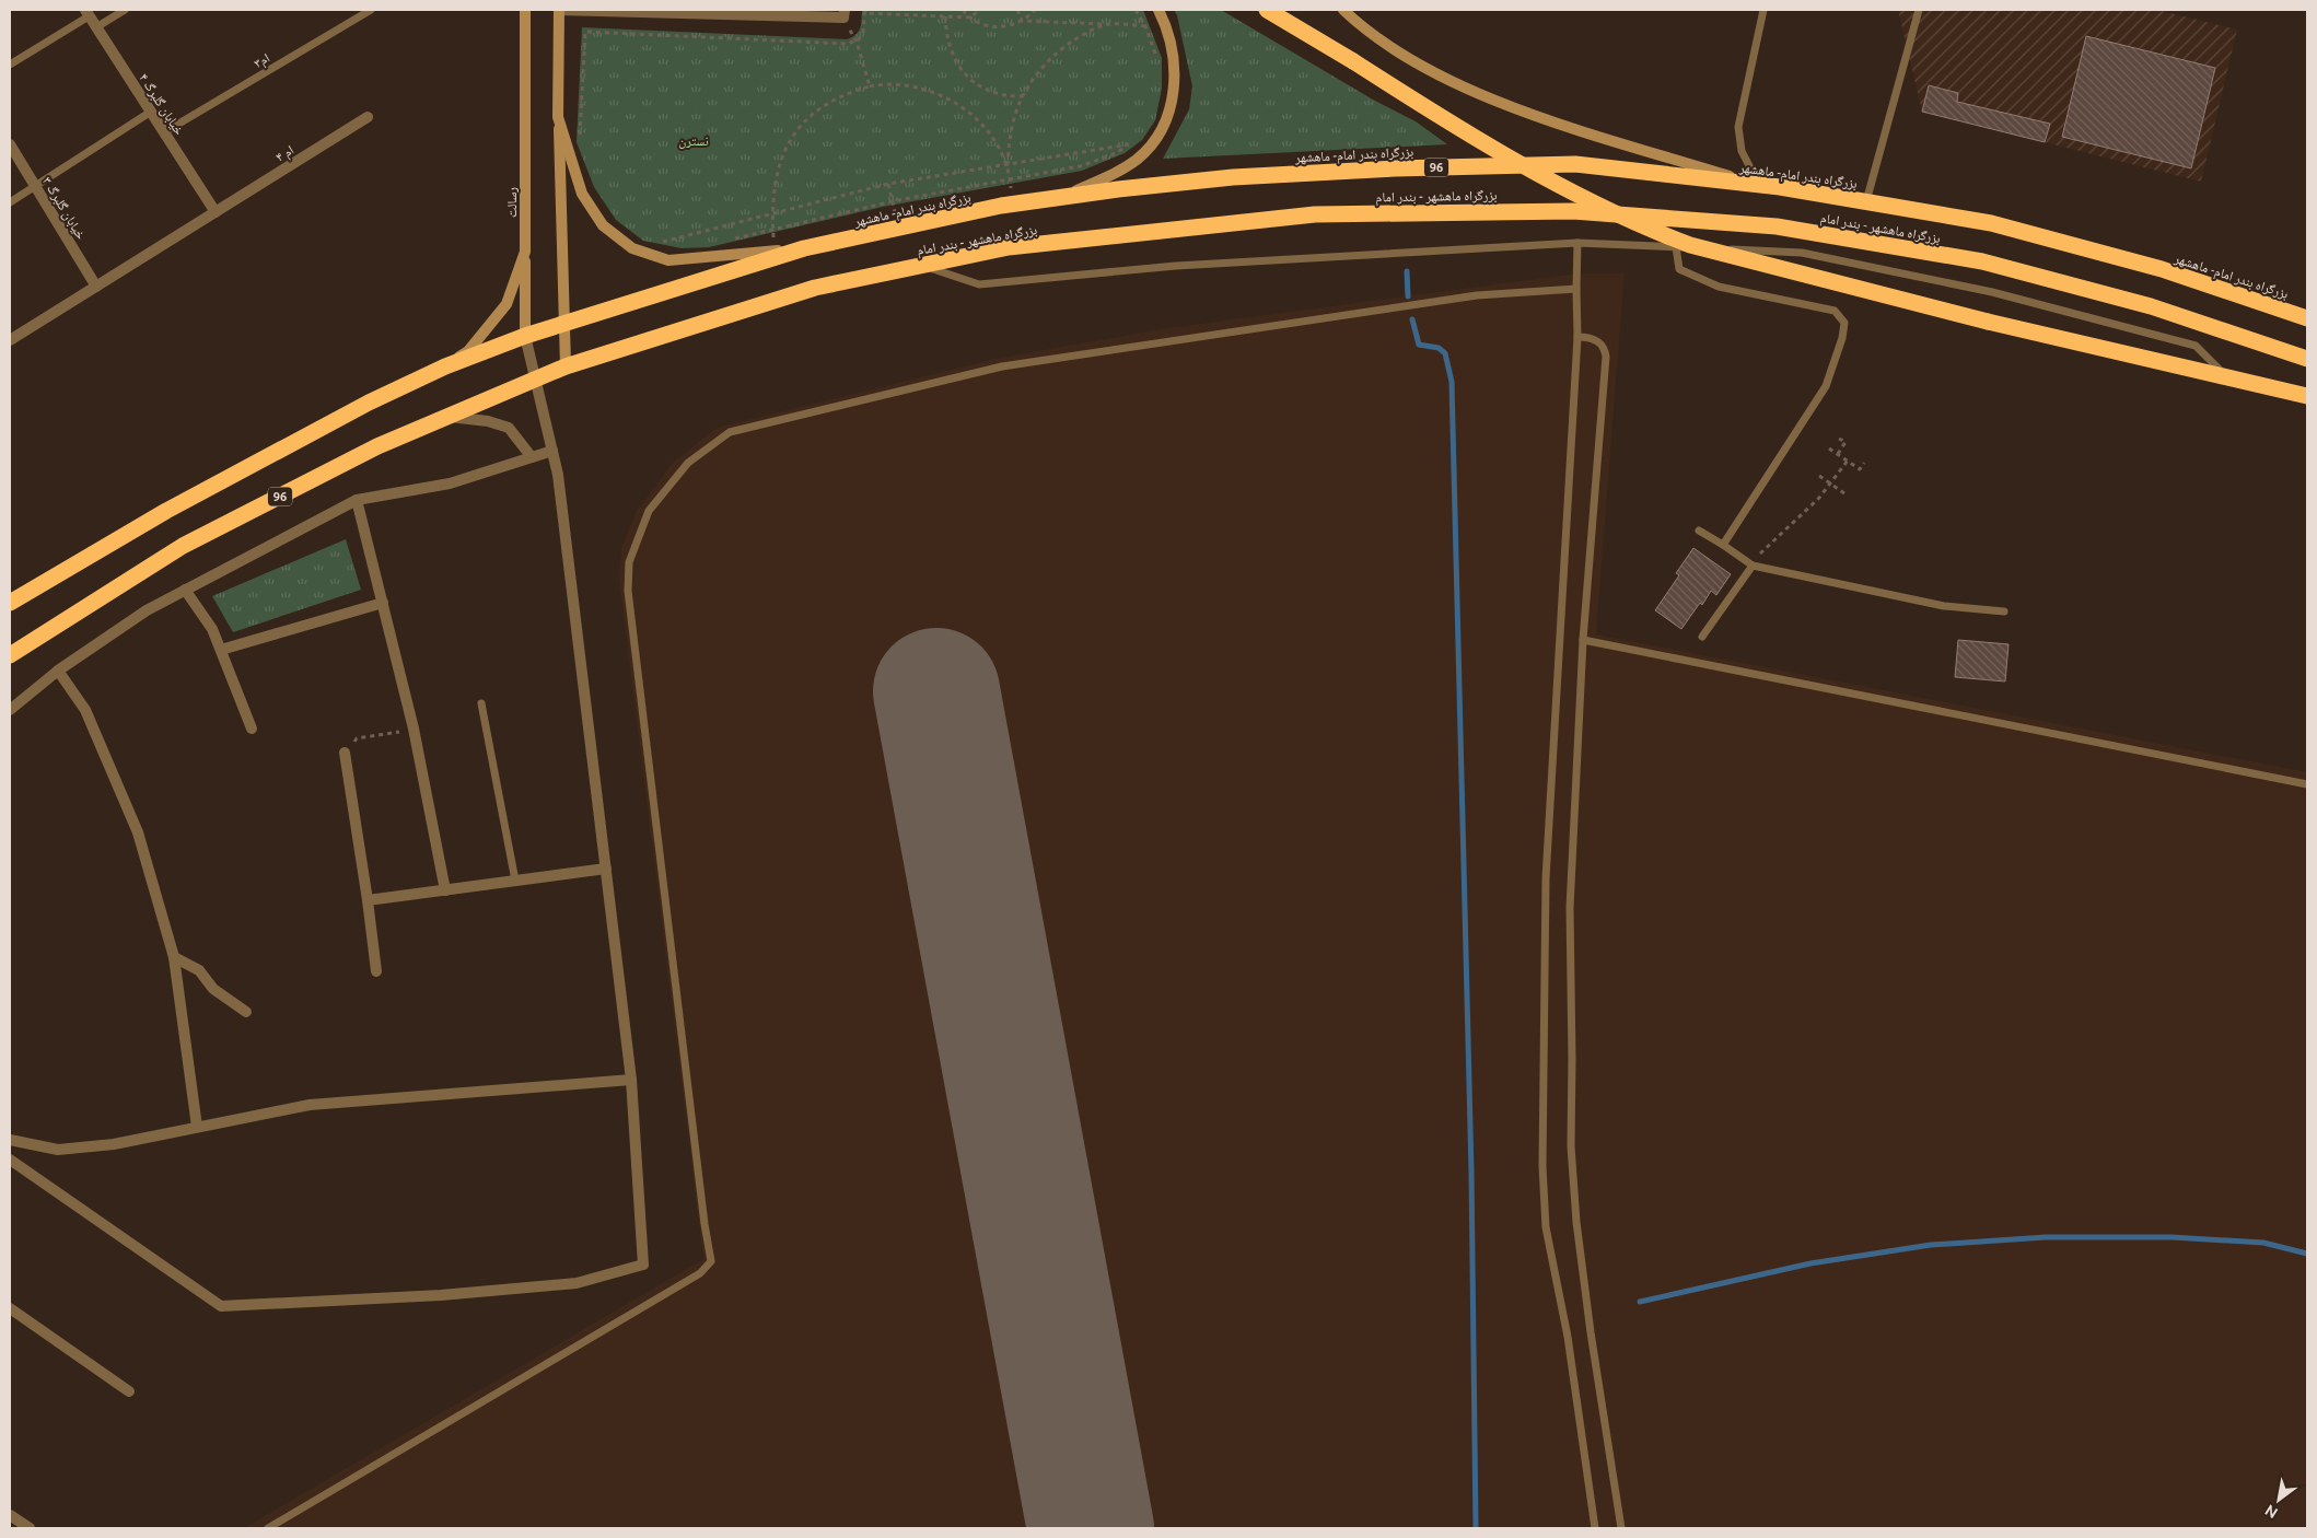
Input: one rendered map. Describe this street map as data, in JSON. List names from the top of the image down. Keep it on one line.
{"streets":{"highway":["بزرگراه بندر امام- ماهشهر","96","بزرگراه ماهشهر - بندر امام"],"main road":["رسالت"],"street":["خیابان گلبرگ ۴","ام ۴","خیابان گلبرگ ۳"],"lane":["ام۳"]},"crossings":[["ام۳","خیابان گلبرگ ۴"],["خیابان گلبرگ ۴","ام ۴"],["ام ۴","خیابان گلبرگ ۳"],["بزرگراه بندر امام- ماهشهر","96"],["96","بزرگراه ماهشهر - بندر امام"],["96","رسالت"]],"parks":["نسترن"],"north":"bottom left"}
